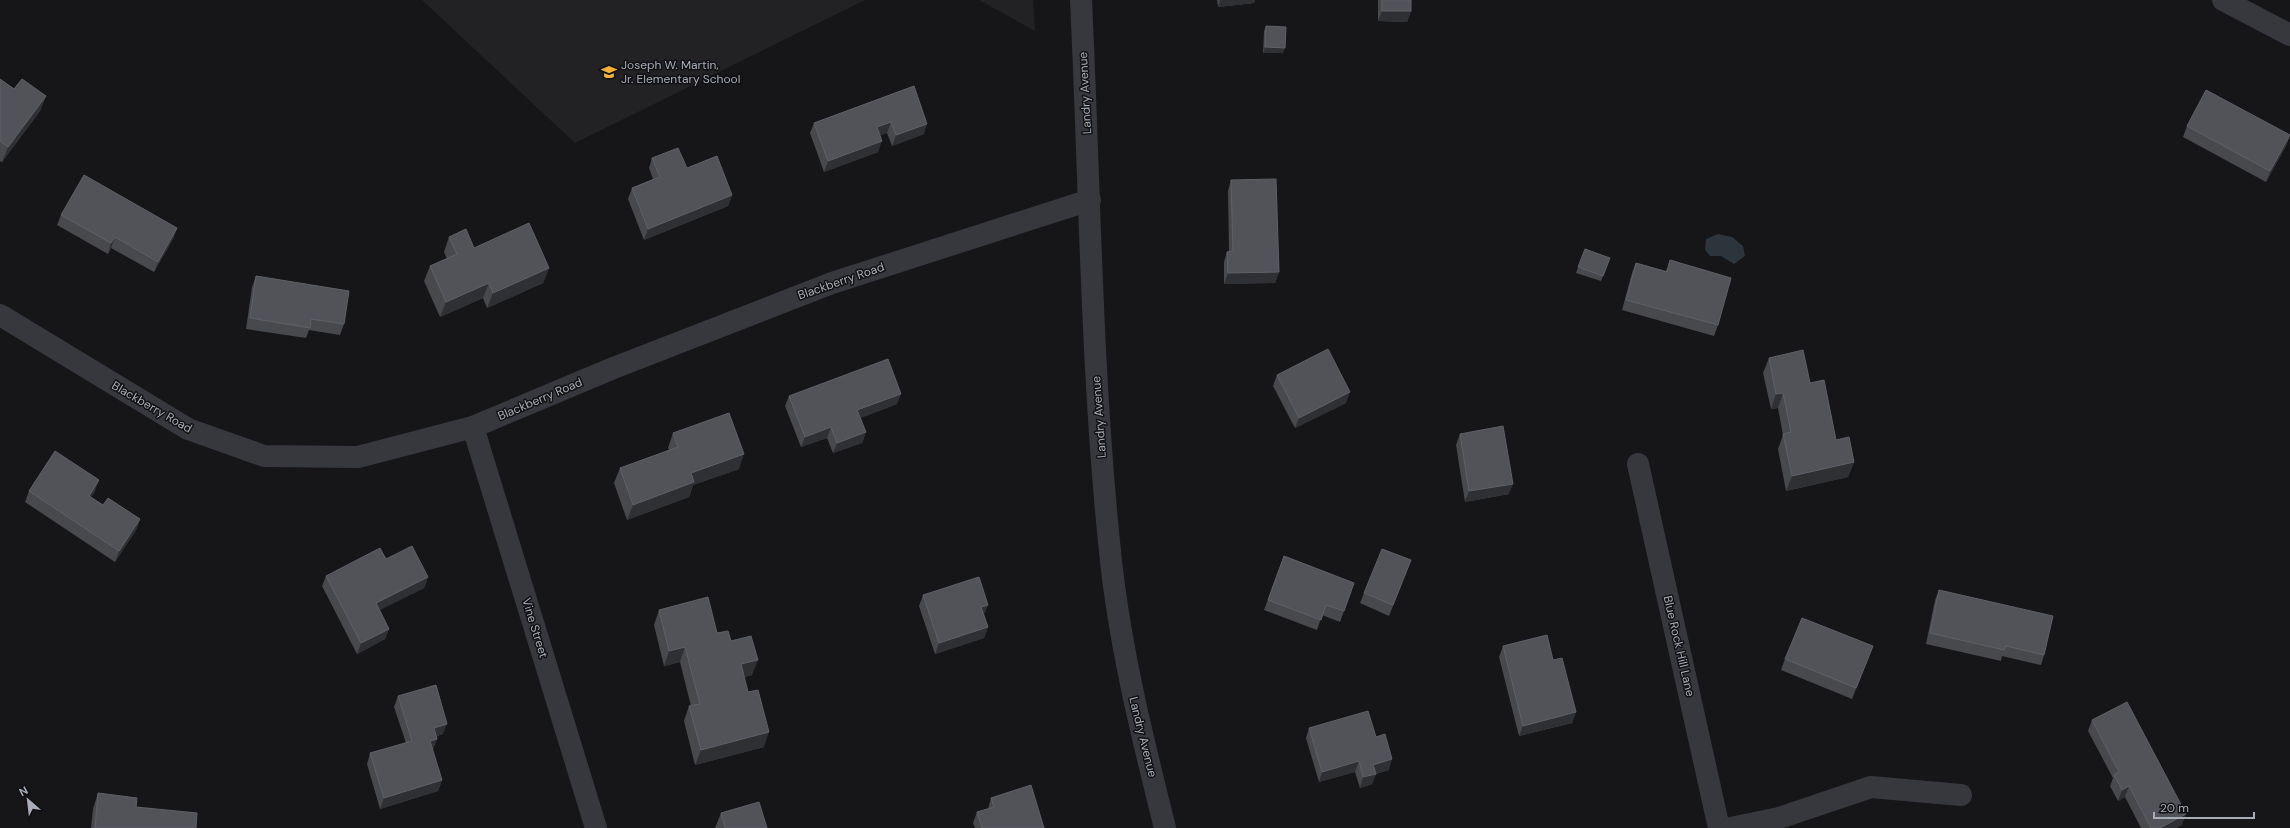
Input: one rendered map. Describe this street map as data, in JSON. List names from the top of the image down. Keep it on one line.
{"streets":{"street":["Landry Avenue","Blackberry Road","Vine Street","Blue Rock Hill Lane"]},"crossings":[["Landry Avenue","Blackberry Road"],["Blackberry Road","Vine Street"]],"places":{"school or university":["Joseph W. Martin, Jr. Elementary School"]},"scale_bar":"20 m","north":"top left"}
